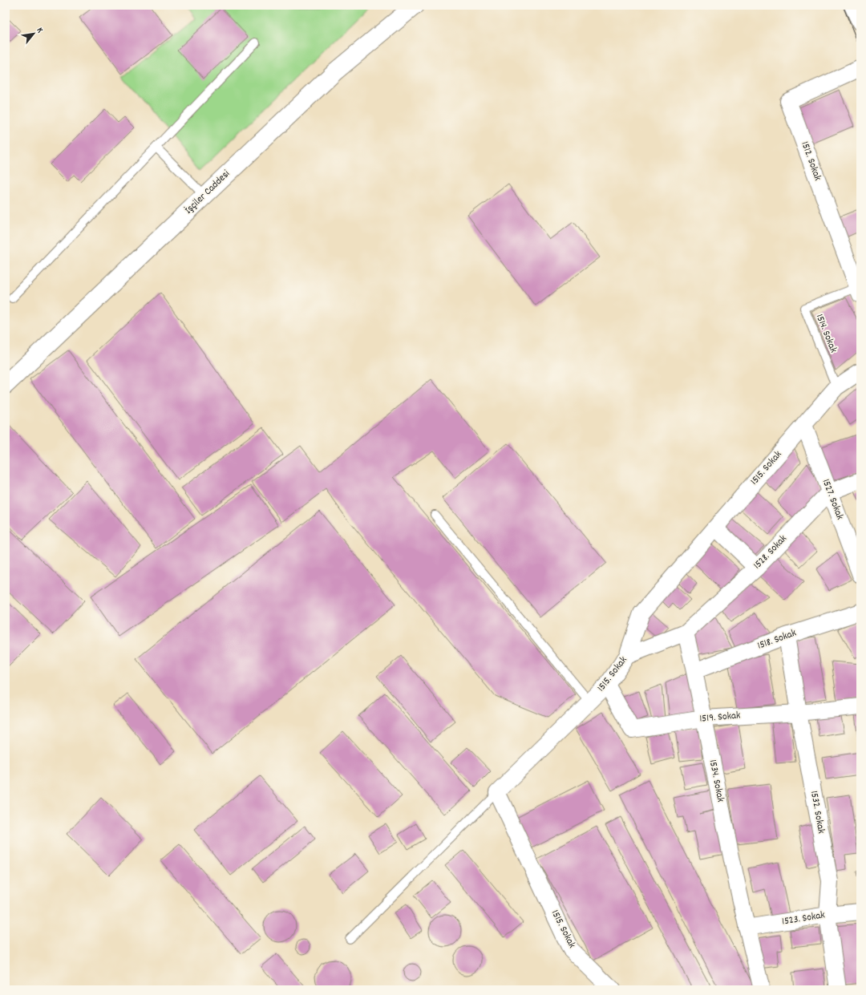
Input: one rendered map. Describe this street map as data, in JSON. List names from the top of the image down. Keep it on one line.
{"streets":{"street":["1512. Sokak","İşçiler Caddesi","1515. Sokak","1527. Sokak","1528. Sokak","1518. Sokak","1519. Sokak","1534. Sokak","1532. Sokak","1523. Sokak"],"lane":["1514. Sokak"]},"crossings":[["1512. Sokak","1514. Sokak"],["1514. Sokak","1515. Sokak"],["1515. Sokak","1527. Sokak"],["1515. Sokak","1519. Sokak"],["1527. Sokak","1528. Sokak"],["1528. Sokak","1534. Sokak"],["1518. Sokak","1534. Sokak"],["1518. Sokak","1532. Sokak"],["1519. Sokak","1534. Sokak"],["1519. Sokak","1532. Sokak"],["1534. Sokak","1523. Sokak"],["1532. Sokak","1523. Sokak"]],"north":"top right"}
